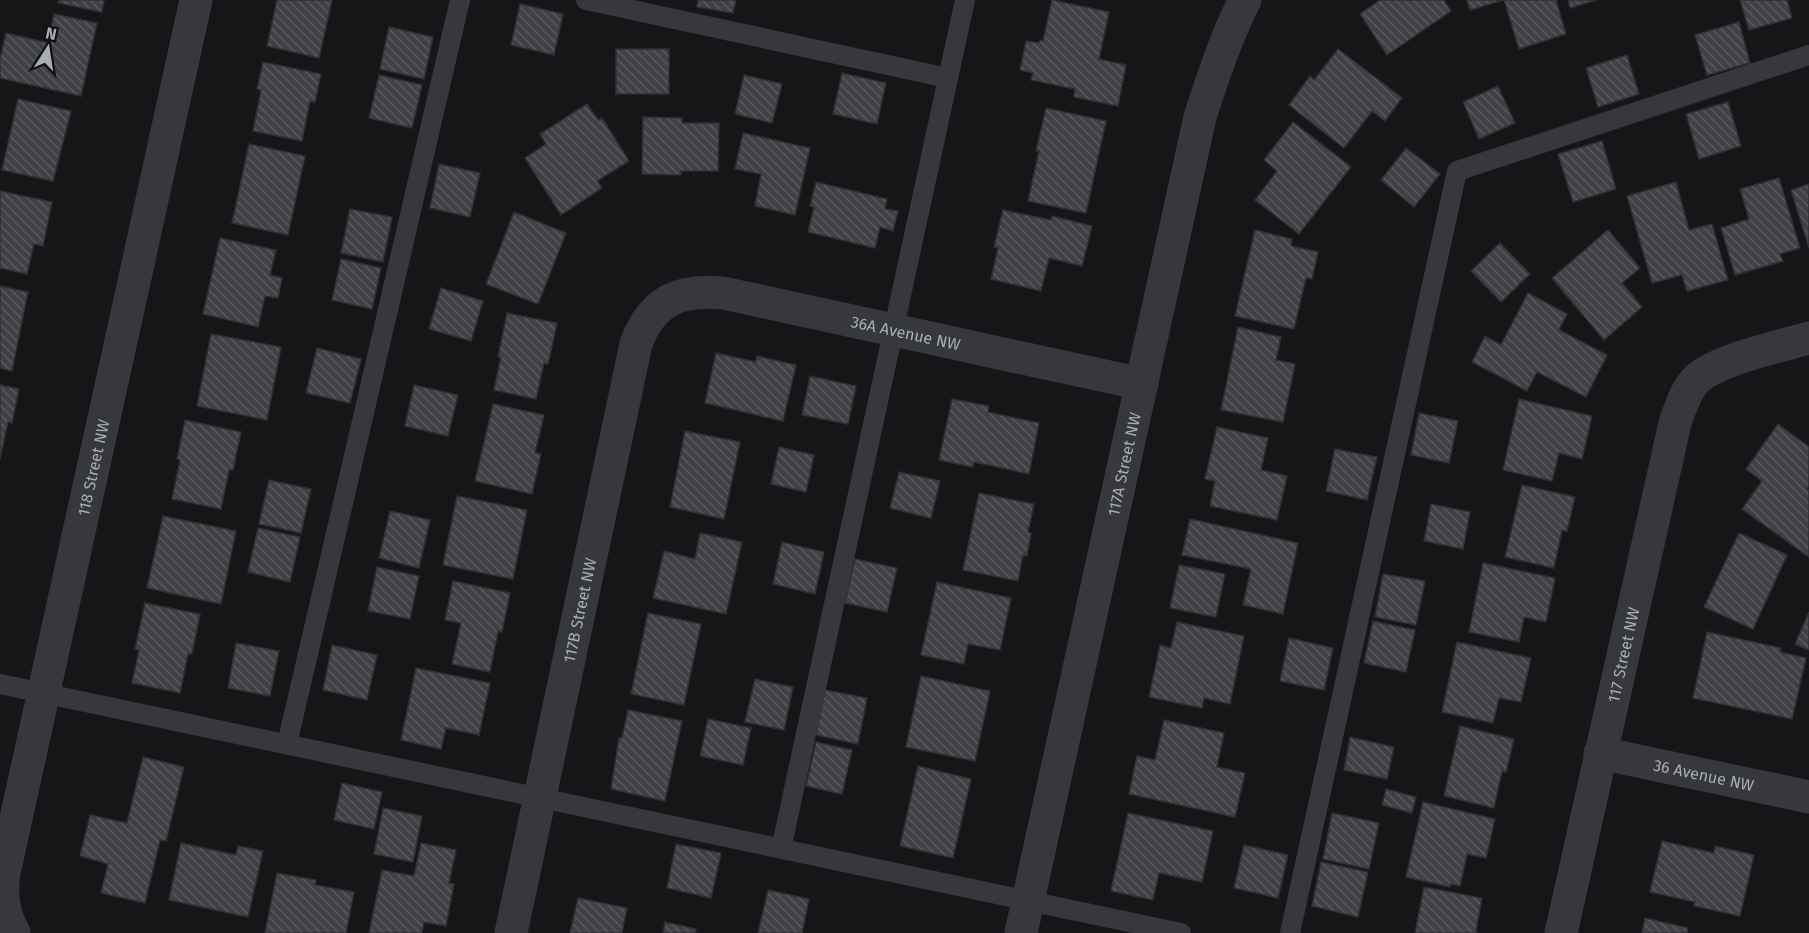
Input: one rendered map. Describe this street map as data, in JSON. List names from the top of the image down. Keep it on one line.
{"streets":{"street":["36A Avenue NW","117A Street NW","118 Street NW","117B Street NW","117 Street NW","36 Avenue NW"]},"crossings":[["36A Avenue NW","117A Street NW"],["36A Avenue NW","117B Street NW"],["117 Street NW","36 Avenue NW"]],"north":"top"}
